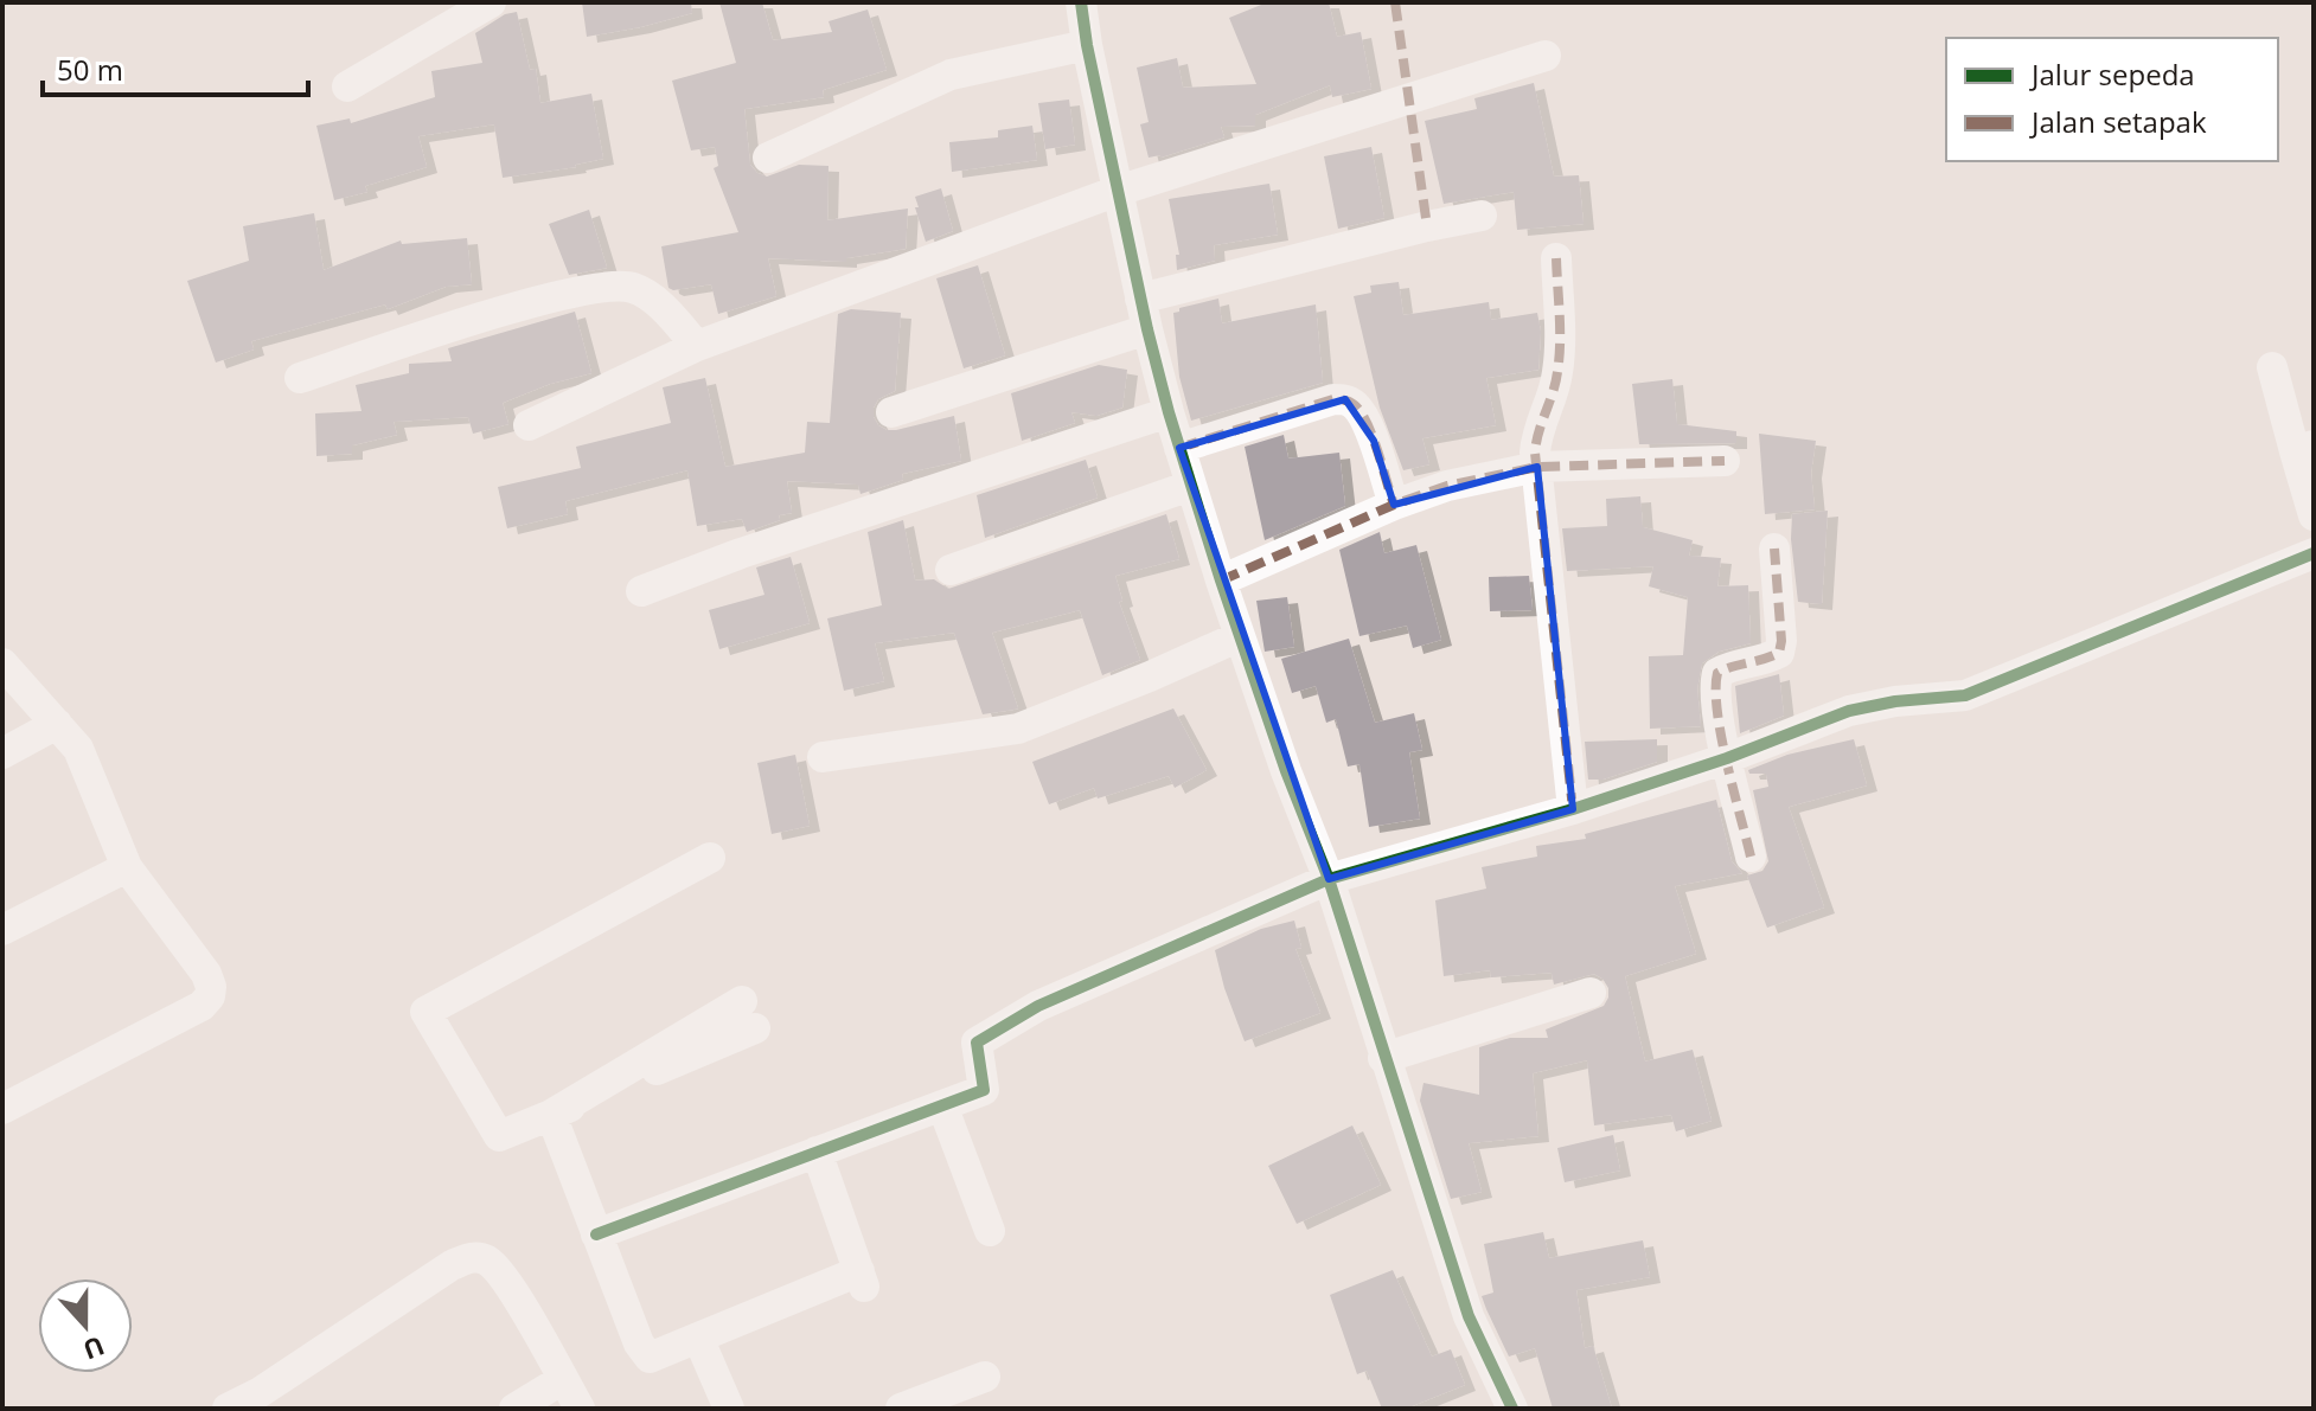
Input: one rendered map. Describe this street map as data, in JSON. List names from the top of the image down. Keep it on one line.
{"legend":["Jalur sepeda","Jalan setapak"],"scale_bar":"50 m","north":"bottom"}
